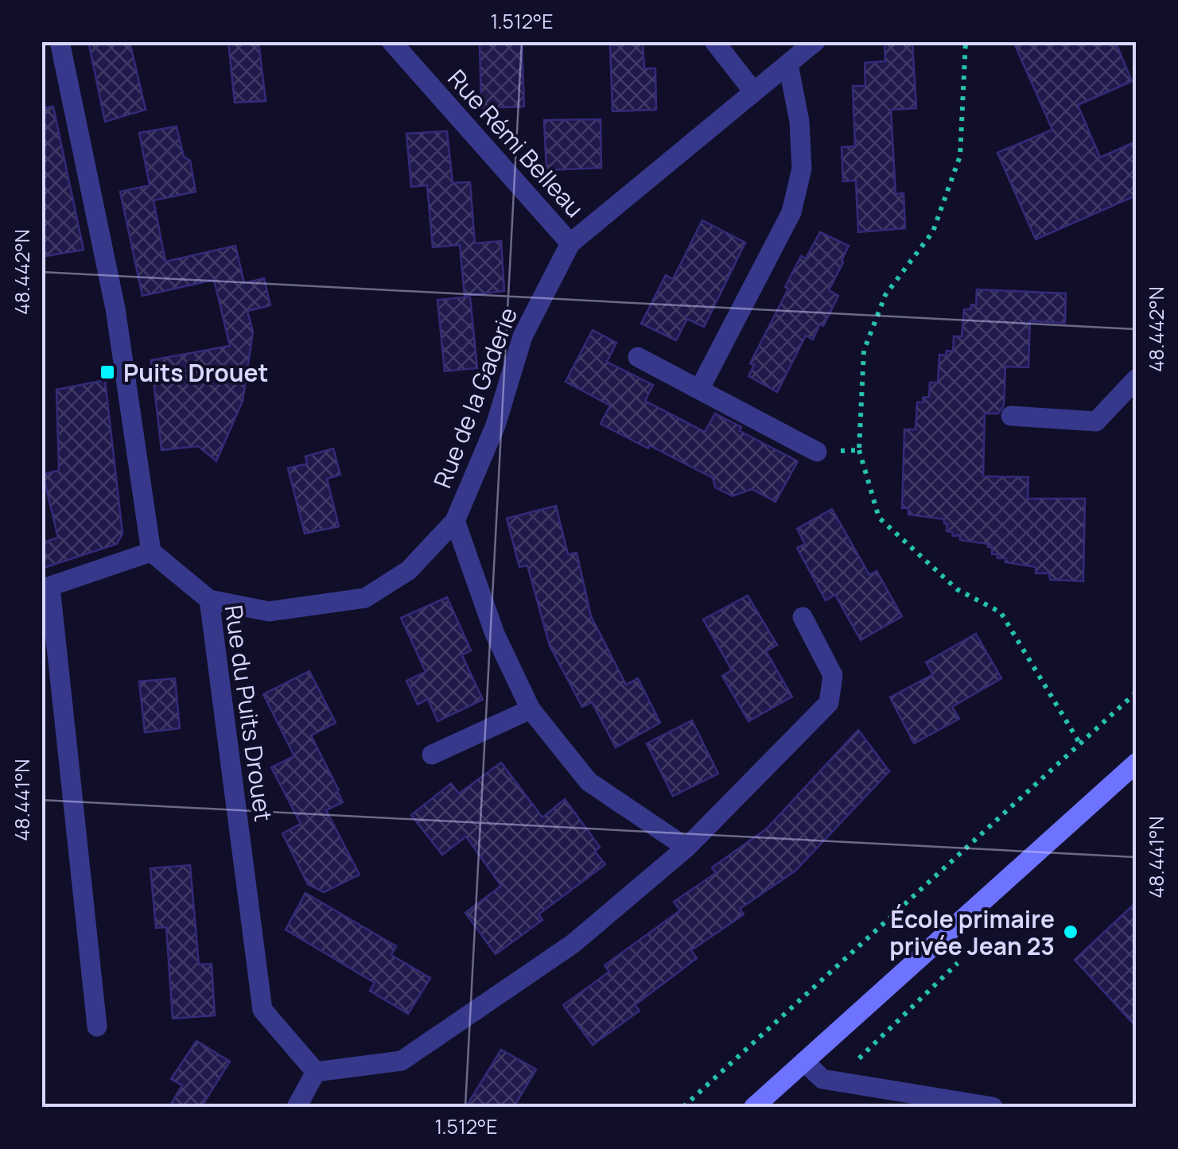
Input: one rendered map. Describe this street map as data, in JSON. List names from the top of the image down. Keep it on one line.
{"streets":{"street":["Rue Rémi Belleau","Rue de la Gaderie","Rue du Puits Drouet"]},"crossings":[["Rue Rémi Belleau","Rue de la Gaderie"],["Rue de la Gaderie","Rue du Puits Drouet"]],"places":{"transit":["Puits Drouet"],"other":["École primaire privée Jean 23"]},"coordinates":["1.512°E","48.442°N","48.441°N"]}
